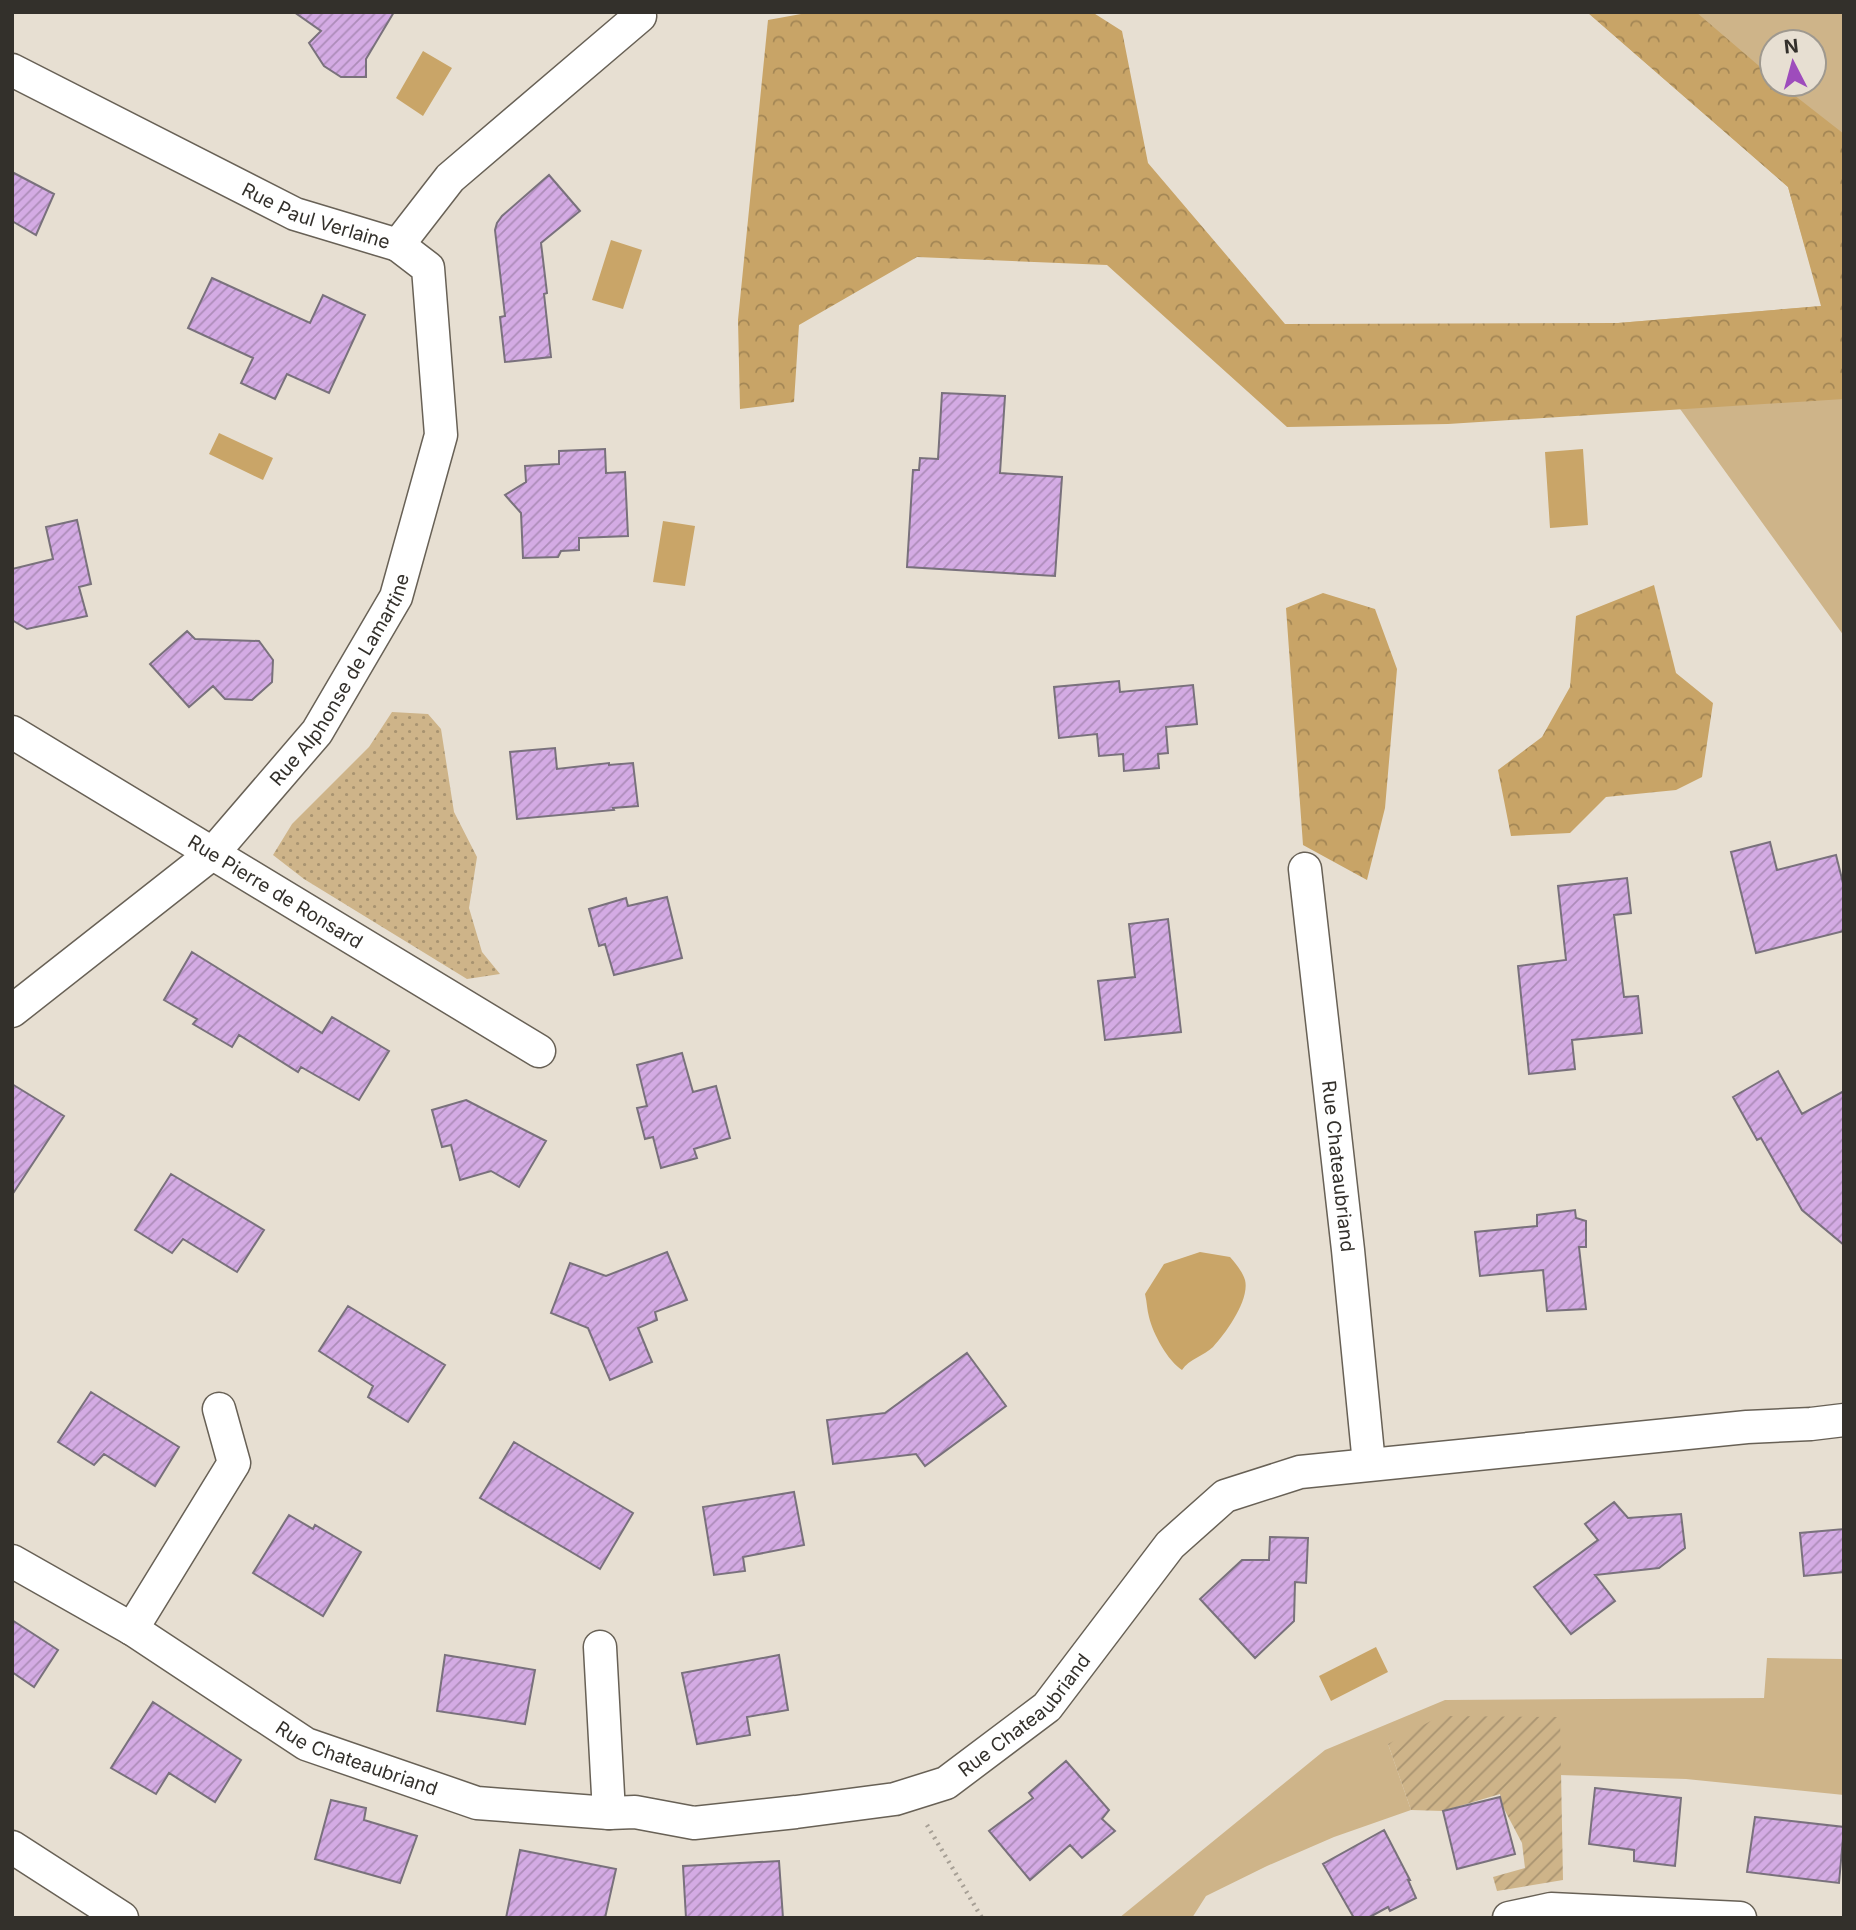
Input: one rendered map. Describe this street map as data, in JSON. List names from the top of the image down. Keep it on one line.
{"streets":{"street":["Rue Paul Verlaine","Rue Alphonse de Lamartine","Rue Pierre de Ronsard","Rue Chateaubriand"]},"crossings":[["Rue Paul Verlaine","Rue Alphonse de Lamartine"],["Rue Alphonse de Lamartine","Rue Pierre de Ronsard"]],"north":"top"}
